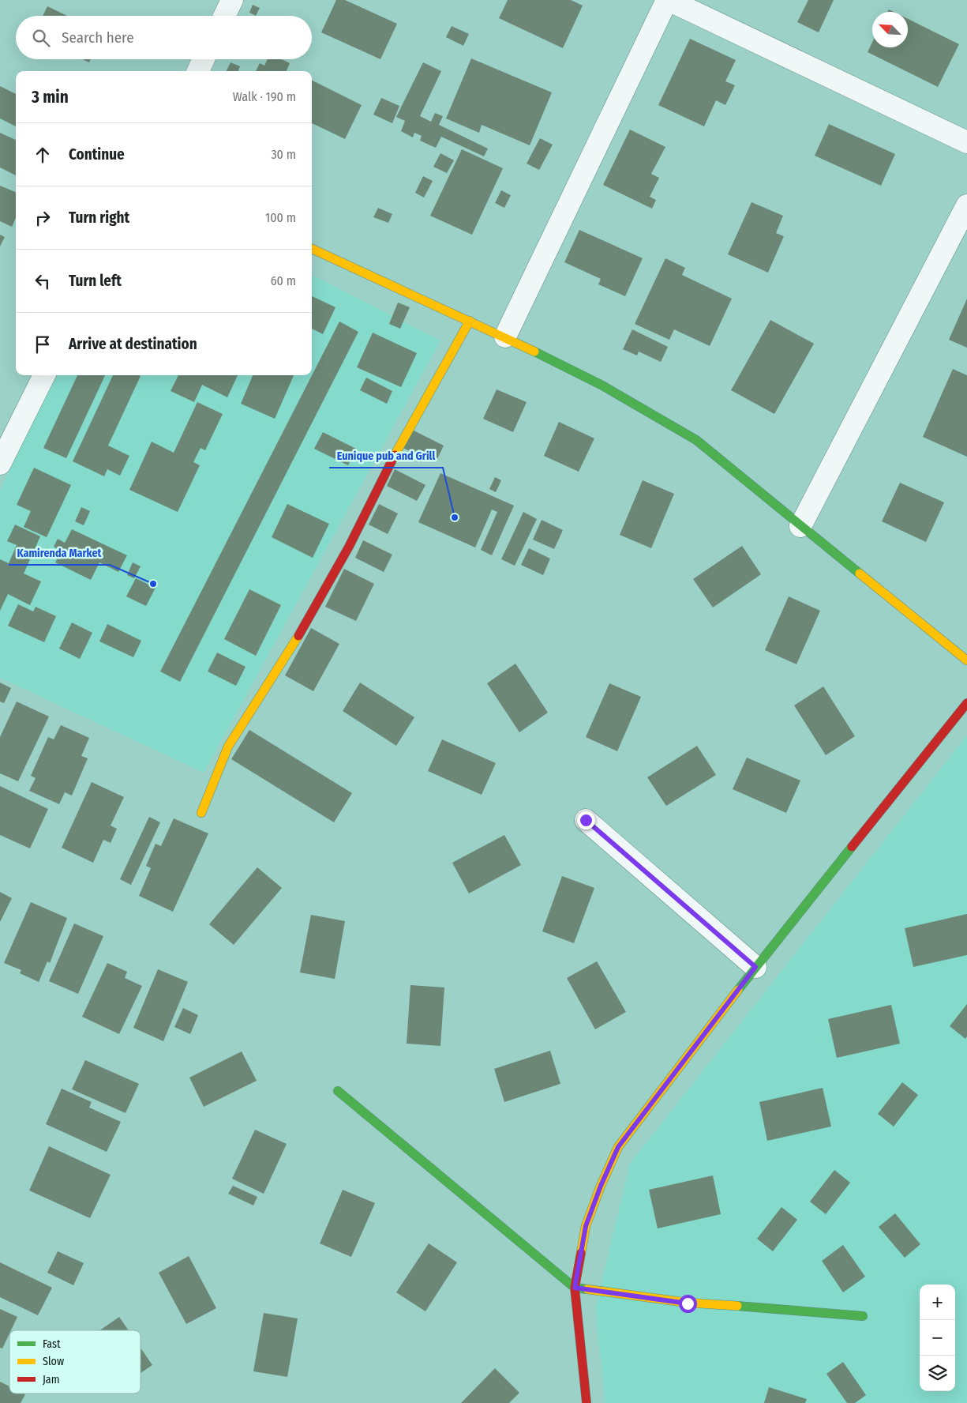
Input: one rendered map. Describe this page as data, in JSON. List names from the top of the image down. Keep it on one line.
{"places":["Eunique pub and Grill","Kamirenda Market"],"legend":["Fast","Slow","Jam"],"north":"top left","page":{"search":"Search here","heading":["3 min","Walk · 190 m"],"list":[["Continue","30 m"],["Turn right","100 m"],["Turn left","60 m"],"Arrive at destination"],"map_buttons":["+","−"]}}
